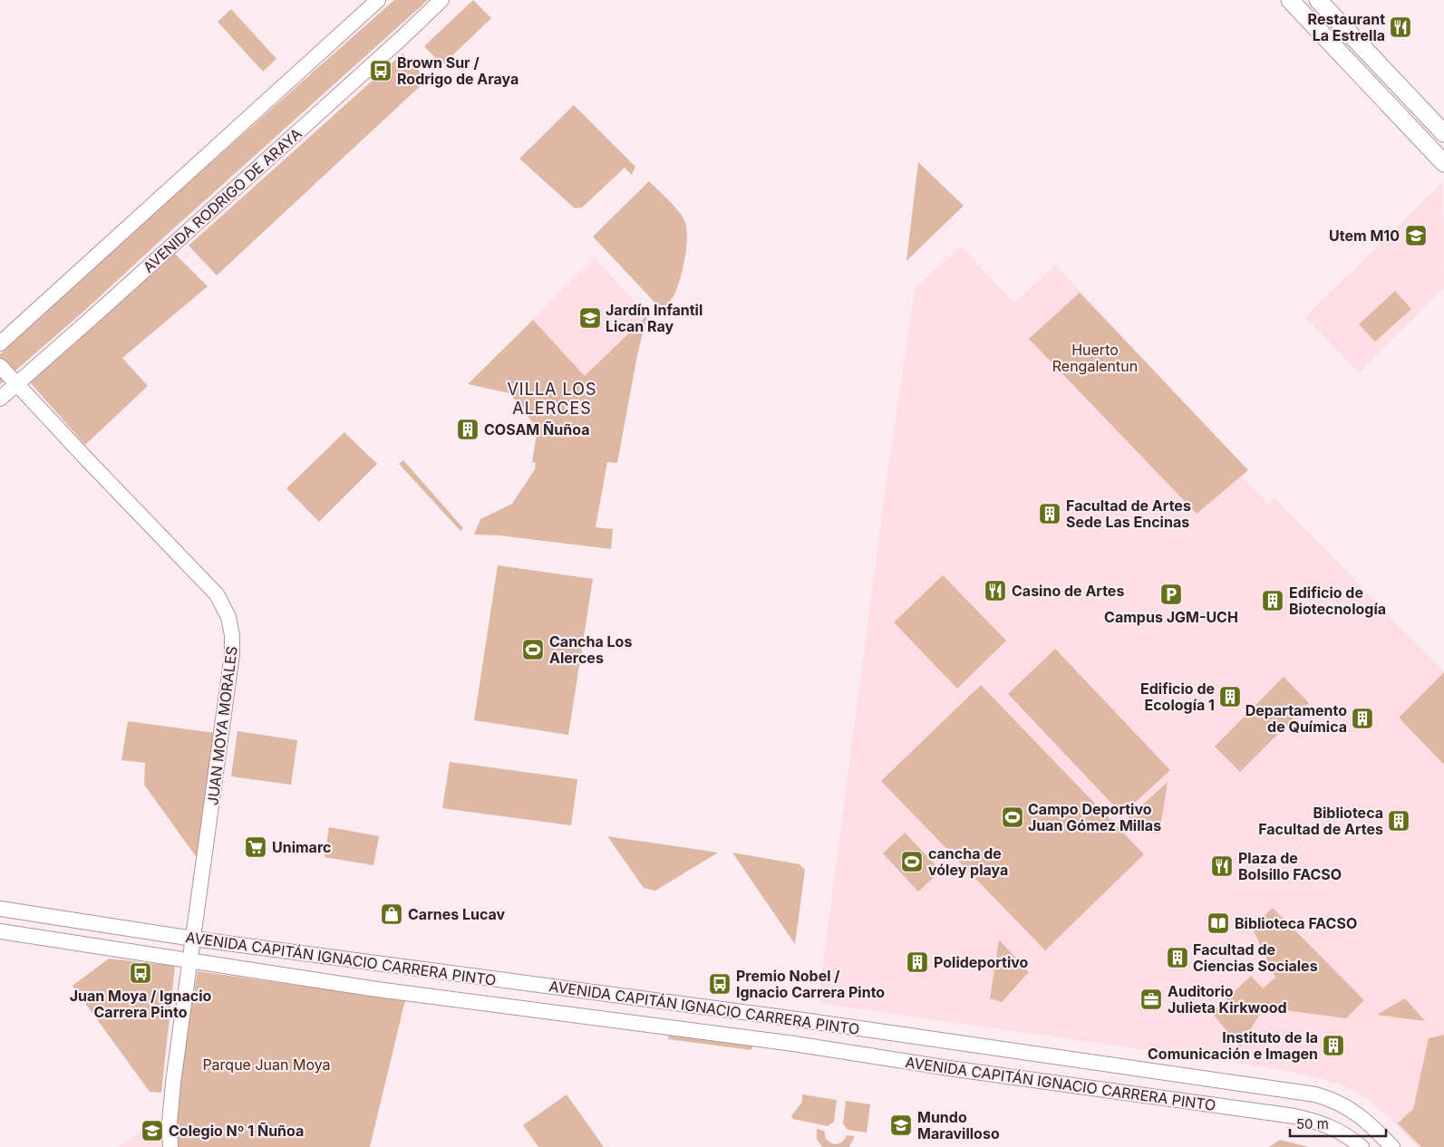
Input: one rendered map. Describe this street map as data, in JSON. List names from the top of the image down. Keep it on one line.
{"streets":{"street":["AVENIDA RODRIGO DE ARAYA","JUAN MOYA MORALES","AVENIDA CAPITÁN IGNACIO CARRERA PINTO"]},"crossings":[["AVENIDA RODRIGO DE ARAYA","JUAN MOYA MORALES"],["JUAN MOYA MORALES","AVENIDA CAPITÁN IGNACIO CARRERA PINTO"]],"districts":["VILLA LOS ALERCES"],"parks":["Huerto Rengalentun","Parque Juan Moya"],"places":{"restaurant":["Restaurant La Estrella","Casino de Artes","Plaza de Bolsillo FACSO"],"bus stop":["Brown Sur / Rodrigo de Araya","Juan Moya / Ignacio Carrera Pinto","Premio Nobel / Ignacio Carrera Pinto"],"school or university":["Utem M10","Jardín Infantil Lican Ray","Mundo Maravilloso","Colegio Nº 1 Ñuñoa"],"building":["COSAM Ñuñoa","Facultad de Artes Sede Las Encinas","Edificio de Biotecnología","Edificio de Ecología 1","Departamento de Química","Biblioteca Facultad de Artes","Facultad de Ciencias Sociales","Polideportivo","Instituto de la Comunicación e Imagen"],"parking":["Campus JGM-UCH"],"sports":["Cancha Los Alerces","Campo Deportivo Juan Gómez Millas","cancha de vóley playa"],"supermarket":["Unimarc"],"shop":["Carnes Lucav"],"library":["Biblioteca FACSO"],"office":["Auditorio Julieta Kirkwood"]},"scale_bar":"50 m"}
